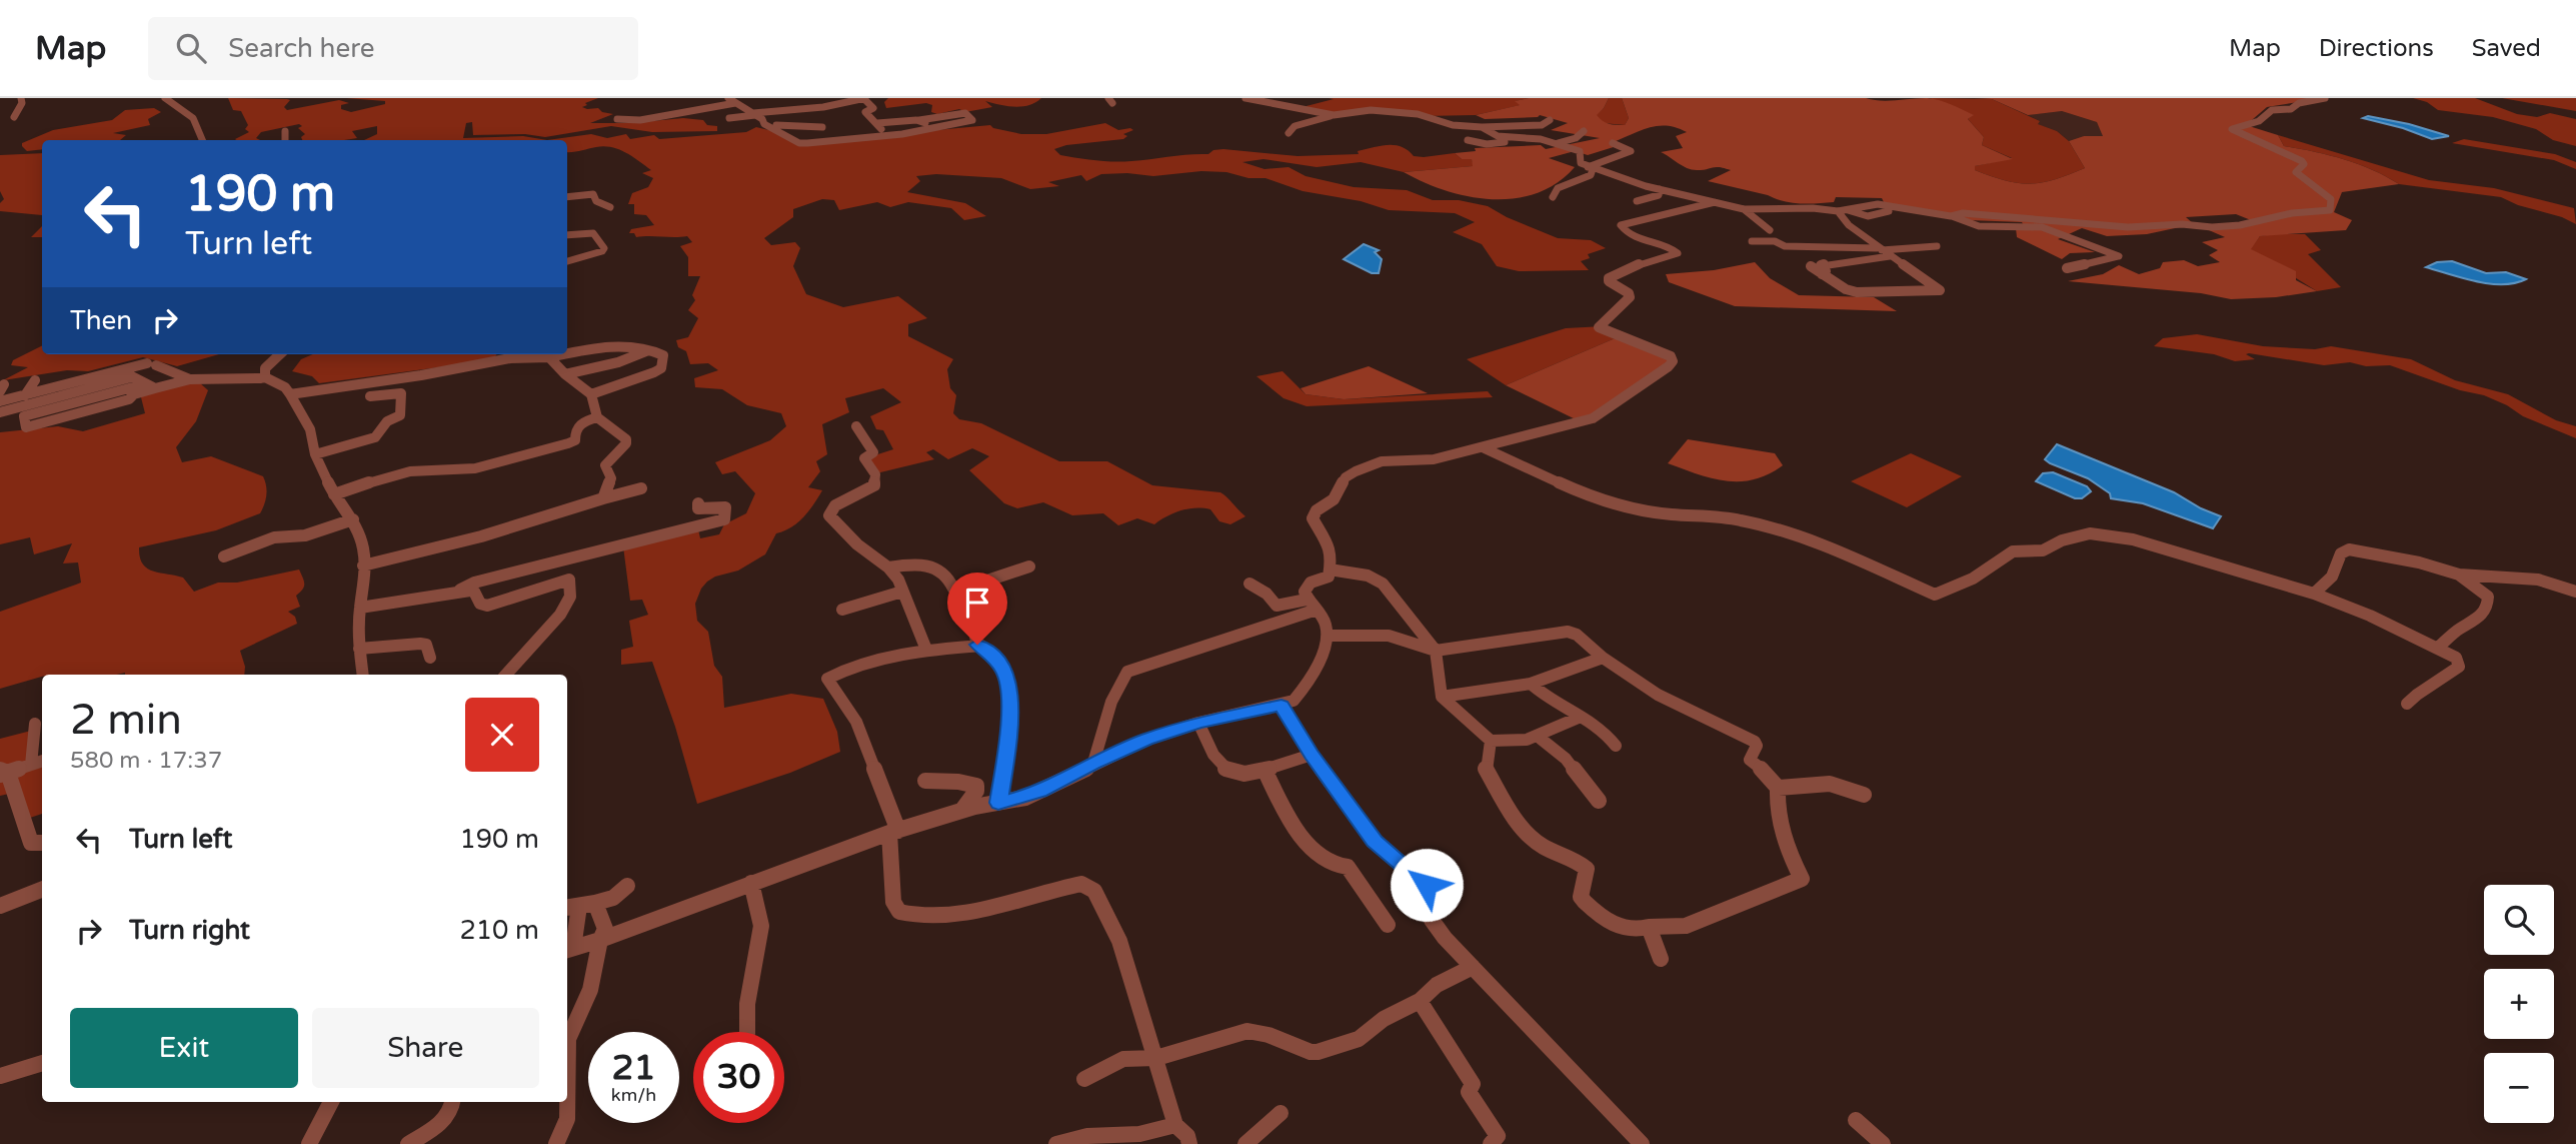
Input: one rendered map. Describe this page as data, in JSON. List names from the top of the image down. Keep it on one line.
{"page":{"header":"Map","search":"Search here","nav":["Map","Directions","Saved"],"turn":["190 m","Turn left"],"then":"Then","heading":["2 min","580 m · 17:37"],"list":[{"name":"Turn left","value":"190 m"},{"name":"Turn right","value":"210 m"}],"map_buttons":["+","−"],"buttons":["Exit","Share"],"speed":"21 km/h","limit":"30"}}
